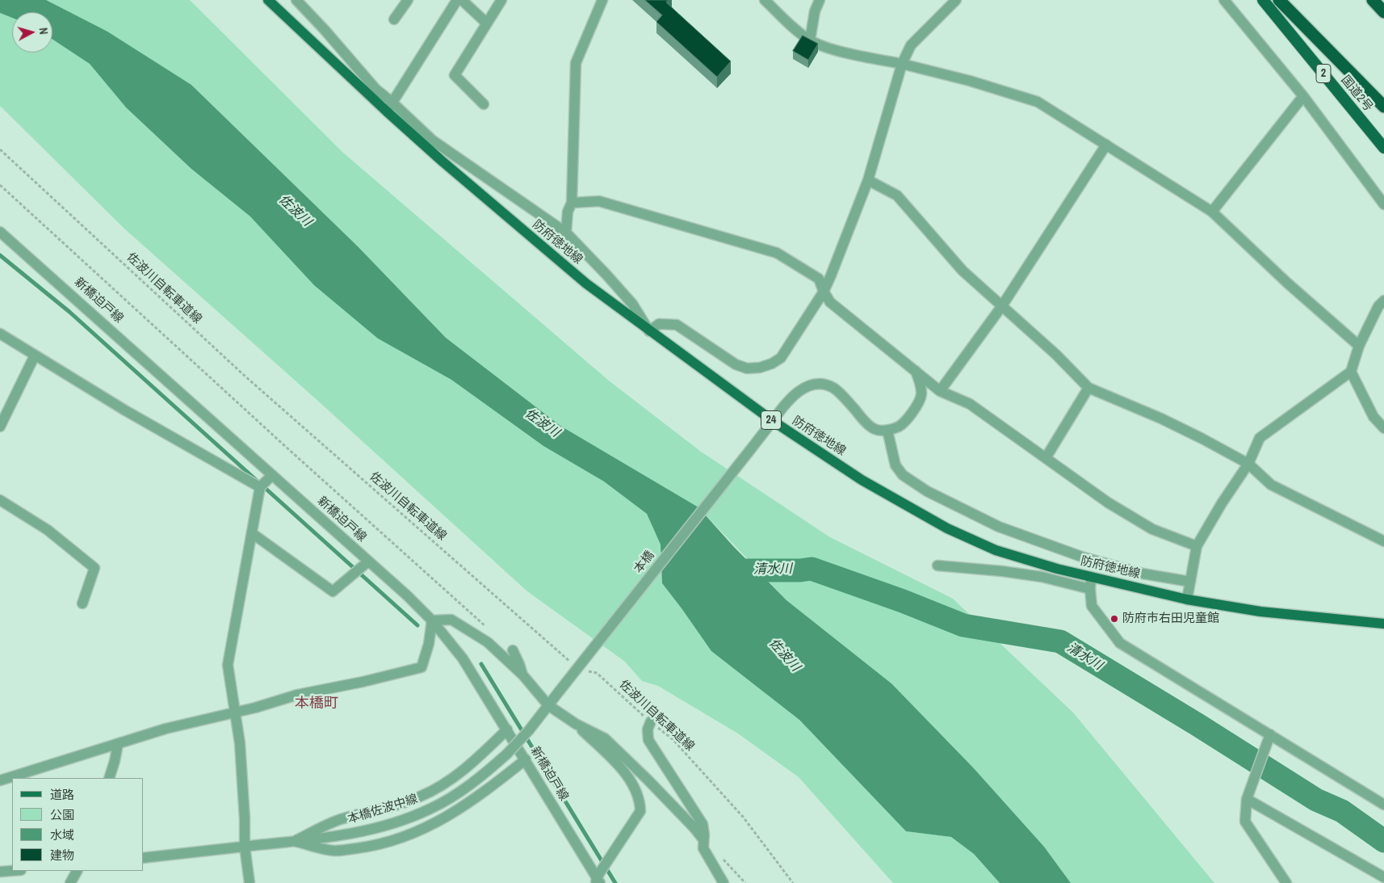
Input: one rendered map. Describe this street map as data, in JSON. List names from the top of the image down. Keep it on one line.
{"streets":{"highway":["2","国道2号"],"main road":["防府徳地線","24"],"street":["新橋迫戸線","本橋","本橋佐波中線"],"path":["佐波川自転車道線"]},"crossings":[["防府徳地線","本橋"],["本橋","本橋佐波中線"]],"districts":["本橋町"],"water":["佐波川","清水川"],"places":["防府市右田児童館"],"legend":["道路","公園","水域","建物"],"north":"right"}
